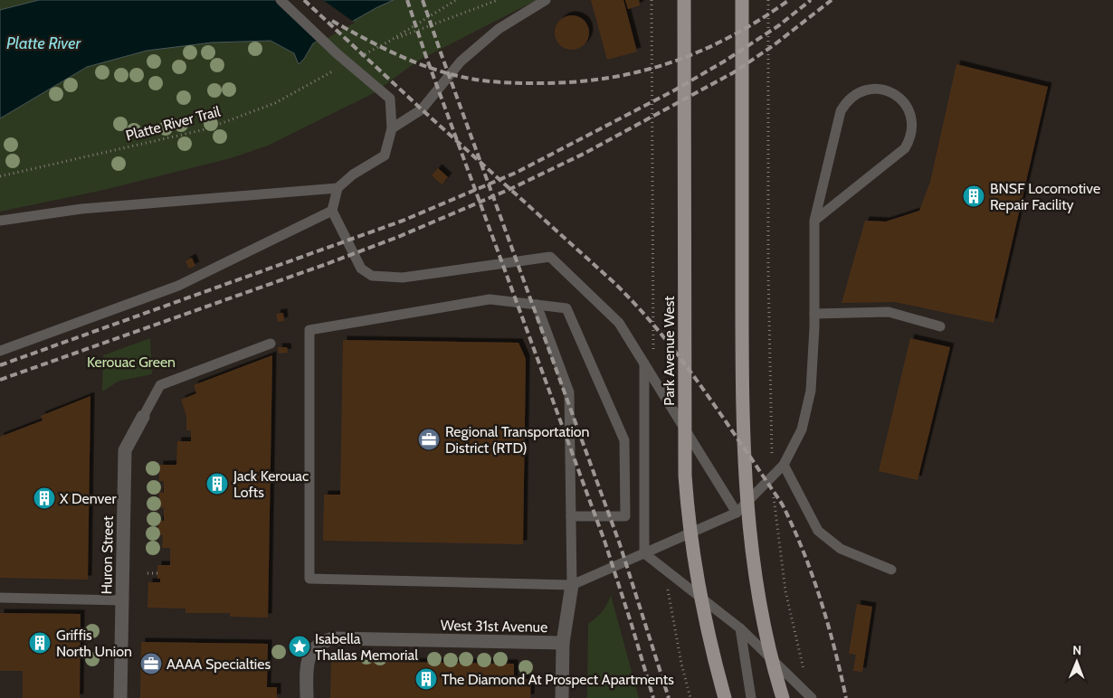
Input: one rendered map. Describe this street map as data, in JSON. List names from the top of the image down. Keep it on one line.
{"streets":{"main road":["Park Avenue West"],"street":["Huron Street","West 31st Avenue"],"path":["Platte River Trail"]},"water":["Platte River"],"parks":["Kerouac Green"],"places":{"building":["BNSF Locomotive Repair Facility","Jack Kerouac Lofts","X Denver","Griffis North Union","The Diamond At Prospect Apartments"],"office":["Regional Transportation District (RTD)","AAAA Specialties"],"place":["Isabella Thallas Memorial"]},"north":"top"}
